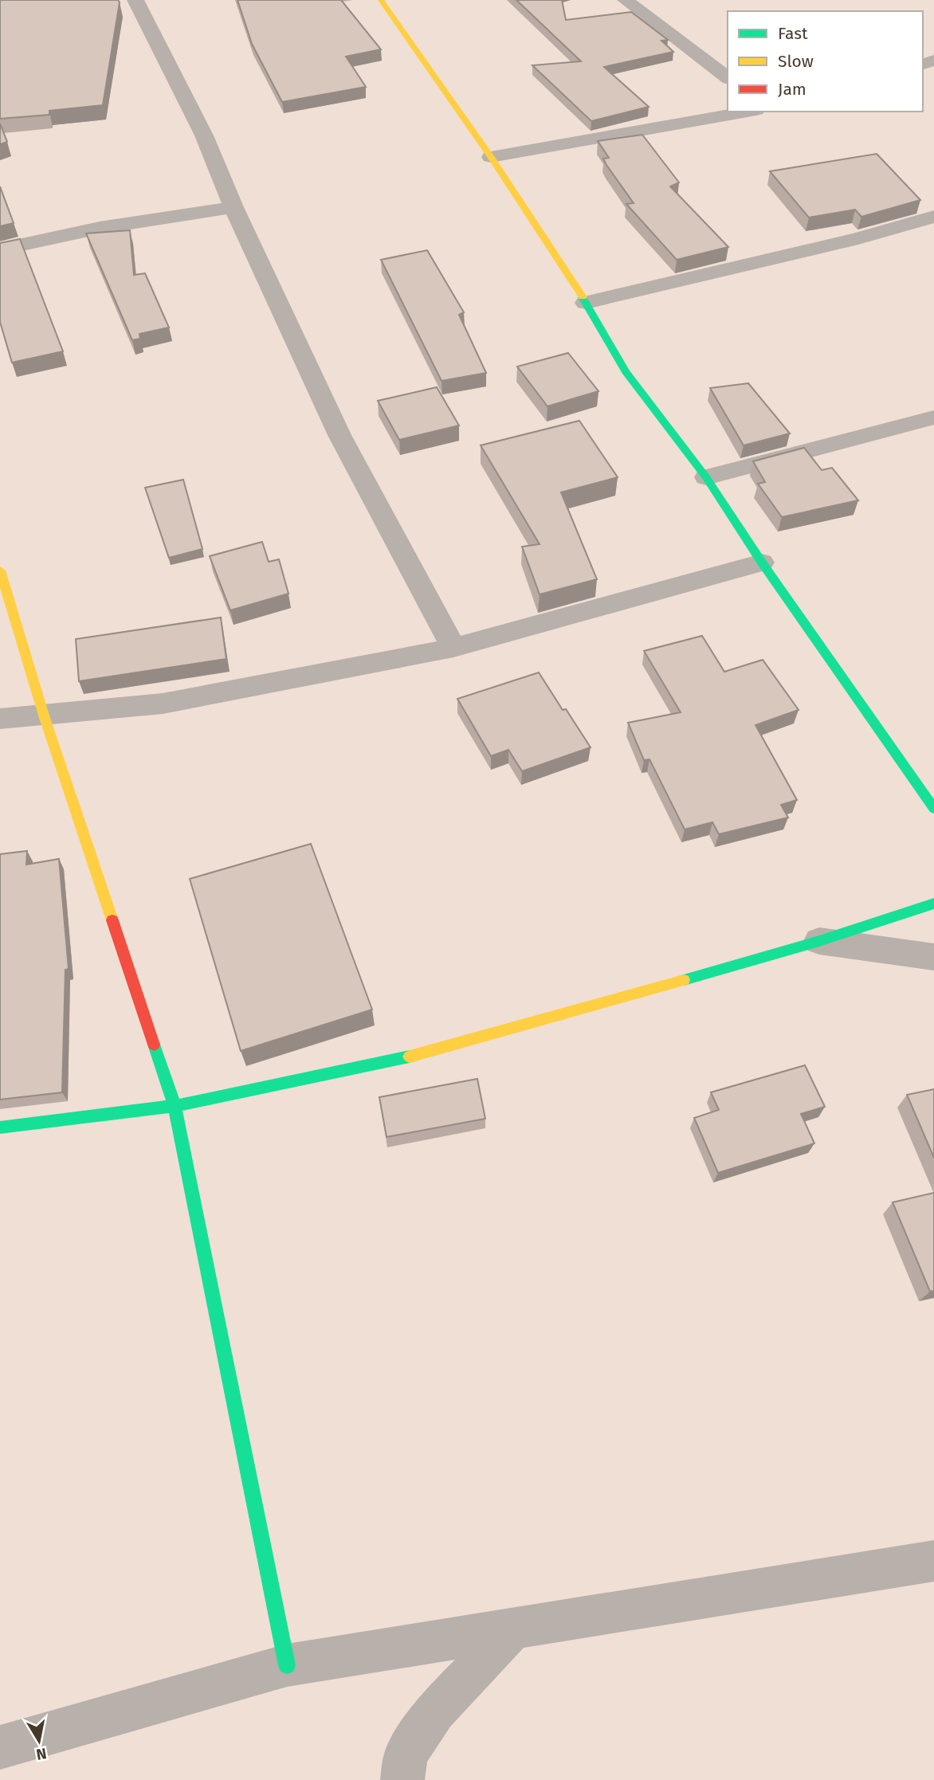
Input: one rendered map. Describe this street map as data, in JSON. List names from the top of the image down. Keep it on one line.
{"legend":["Fast","Slow","Jam"],"north":"bottom"}
